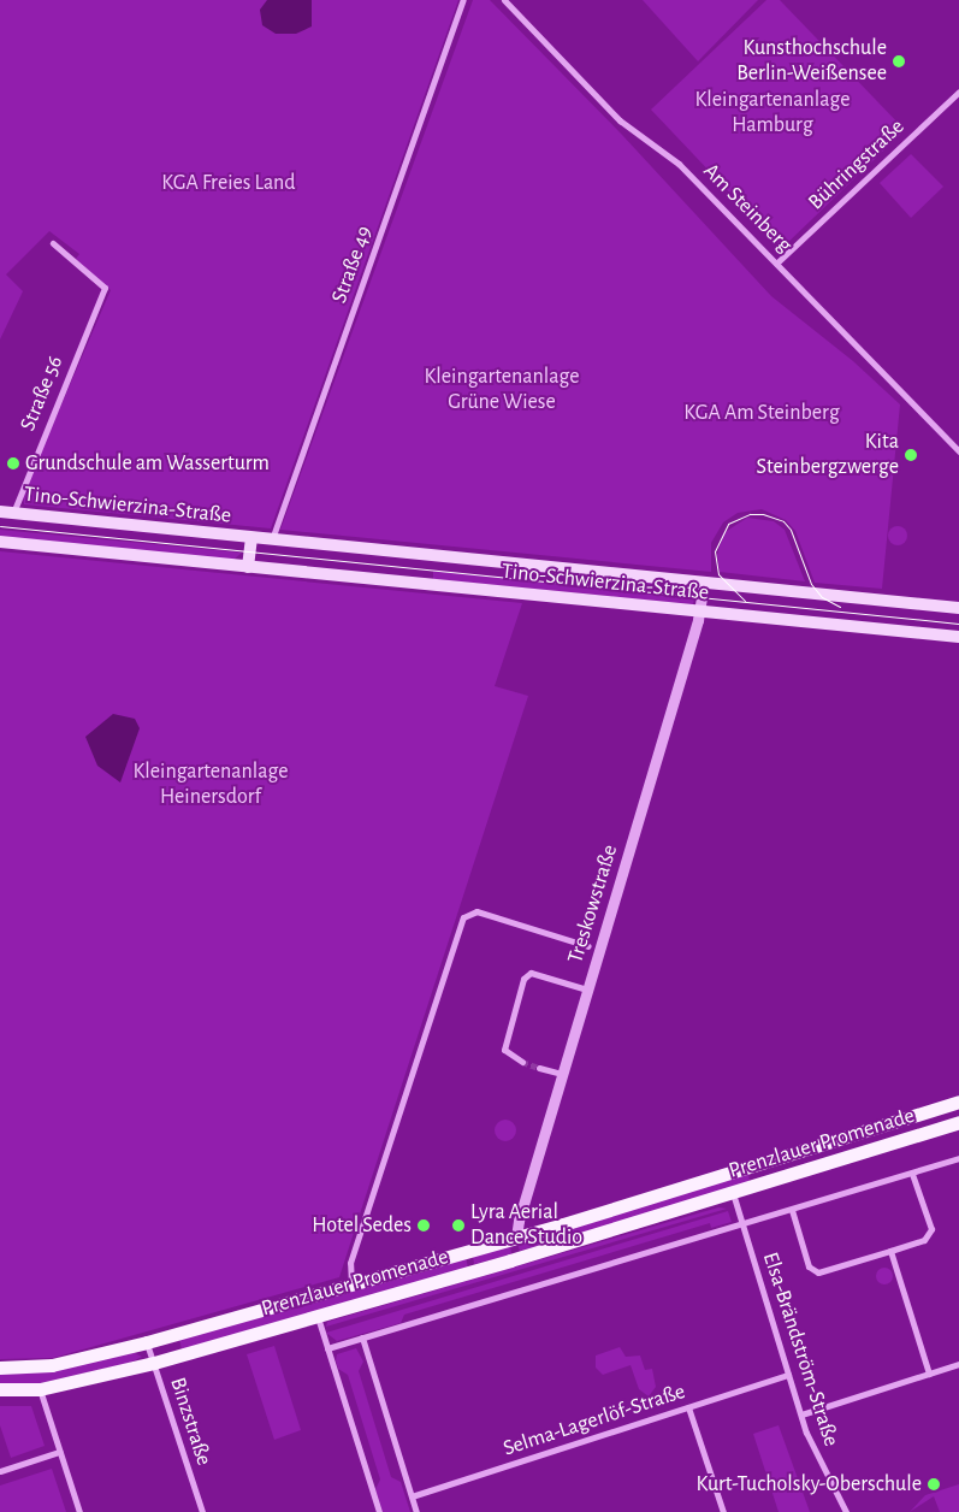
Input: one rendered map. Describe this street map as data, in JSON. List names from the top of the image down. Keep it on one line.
{"streets":{"main road":["Tino-Schwierzina-Straße","Prenzlauer Promenade"],"street":["Bühringstraße","Am Steinberg","Straße 49","Straße 56","Treskowstraße","Elsa-Brändström-Straße","Selma-Lagerlöf-Straße","Binzstraße"]},"crossings":[["Bühringstraße","Am Steinberg"],["Straße 49","Tino-Schwierzina-Straße"],["Straße 56","Tino-Schwierzina-Straße"],["Tino-Schwierzina-Straße","Treskowstraße"],["Treskowstraße","Prenzlauer Promenade"],["Prenzlauer Promenade","Elsa-Brändström-Straße"],["Prenzlauer Promenade","Binzstraße"],["Elsa-Brändström-Straße","Selma-Lagerlöf-Straße"]],"parks":["Kleingartenanlage Hamburg","KGA Freies Land","Kleingartenanlage Grüne Wiese","KGA Am Steinberg","Kleingartenanlage Heinersdorf"],"places":["Kunsthochschule Berlin-Weißensee","Kita Steinbergzwerge","Grundschule am Wasserturm","Hotel Sedes","Lyra Aerial Dance Studio","Kurt-Tucholsky-Oberschule"]}
